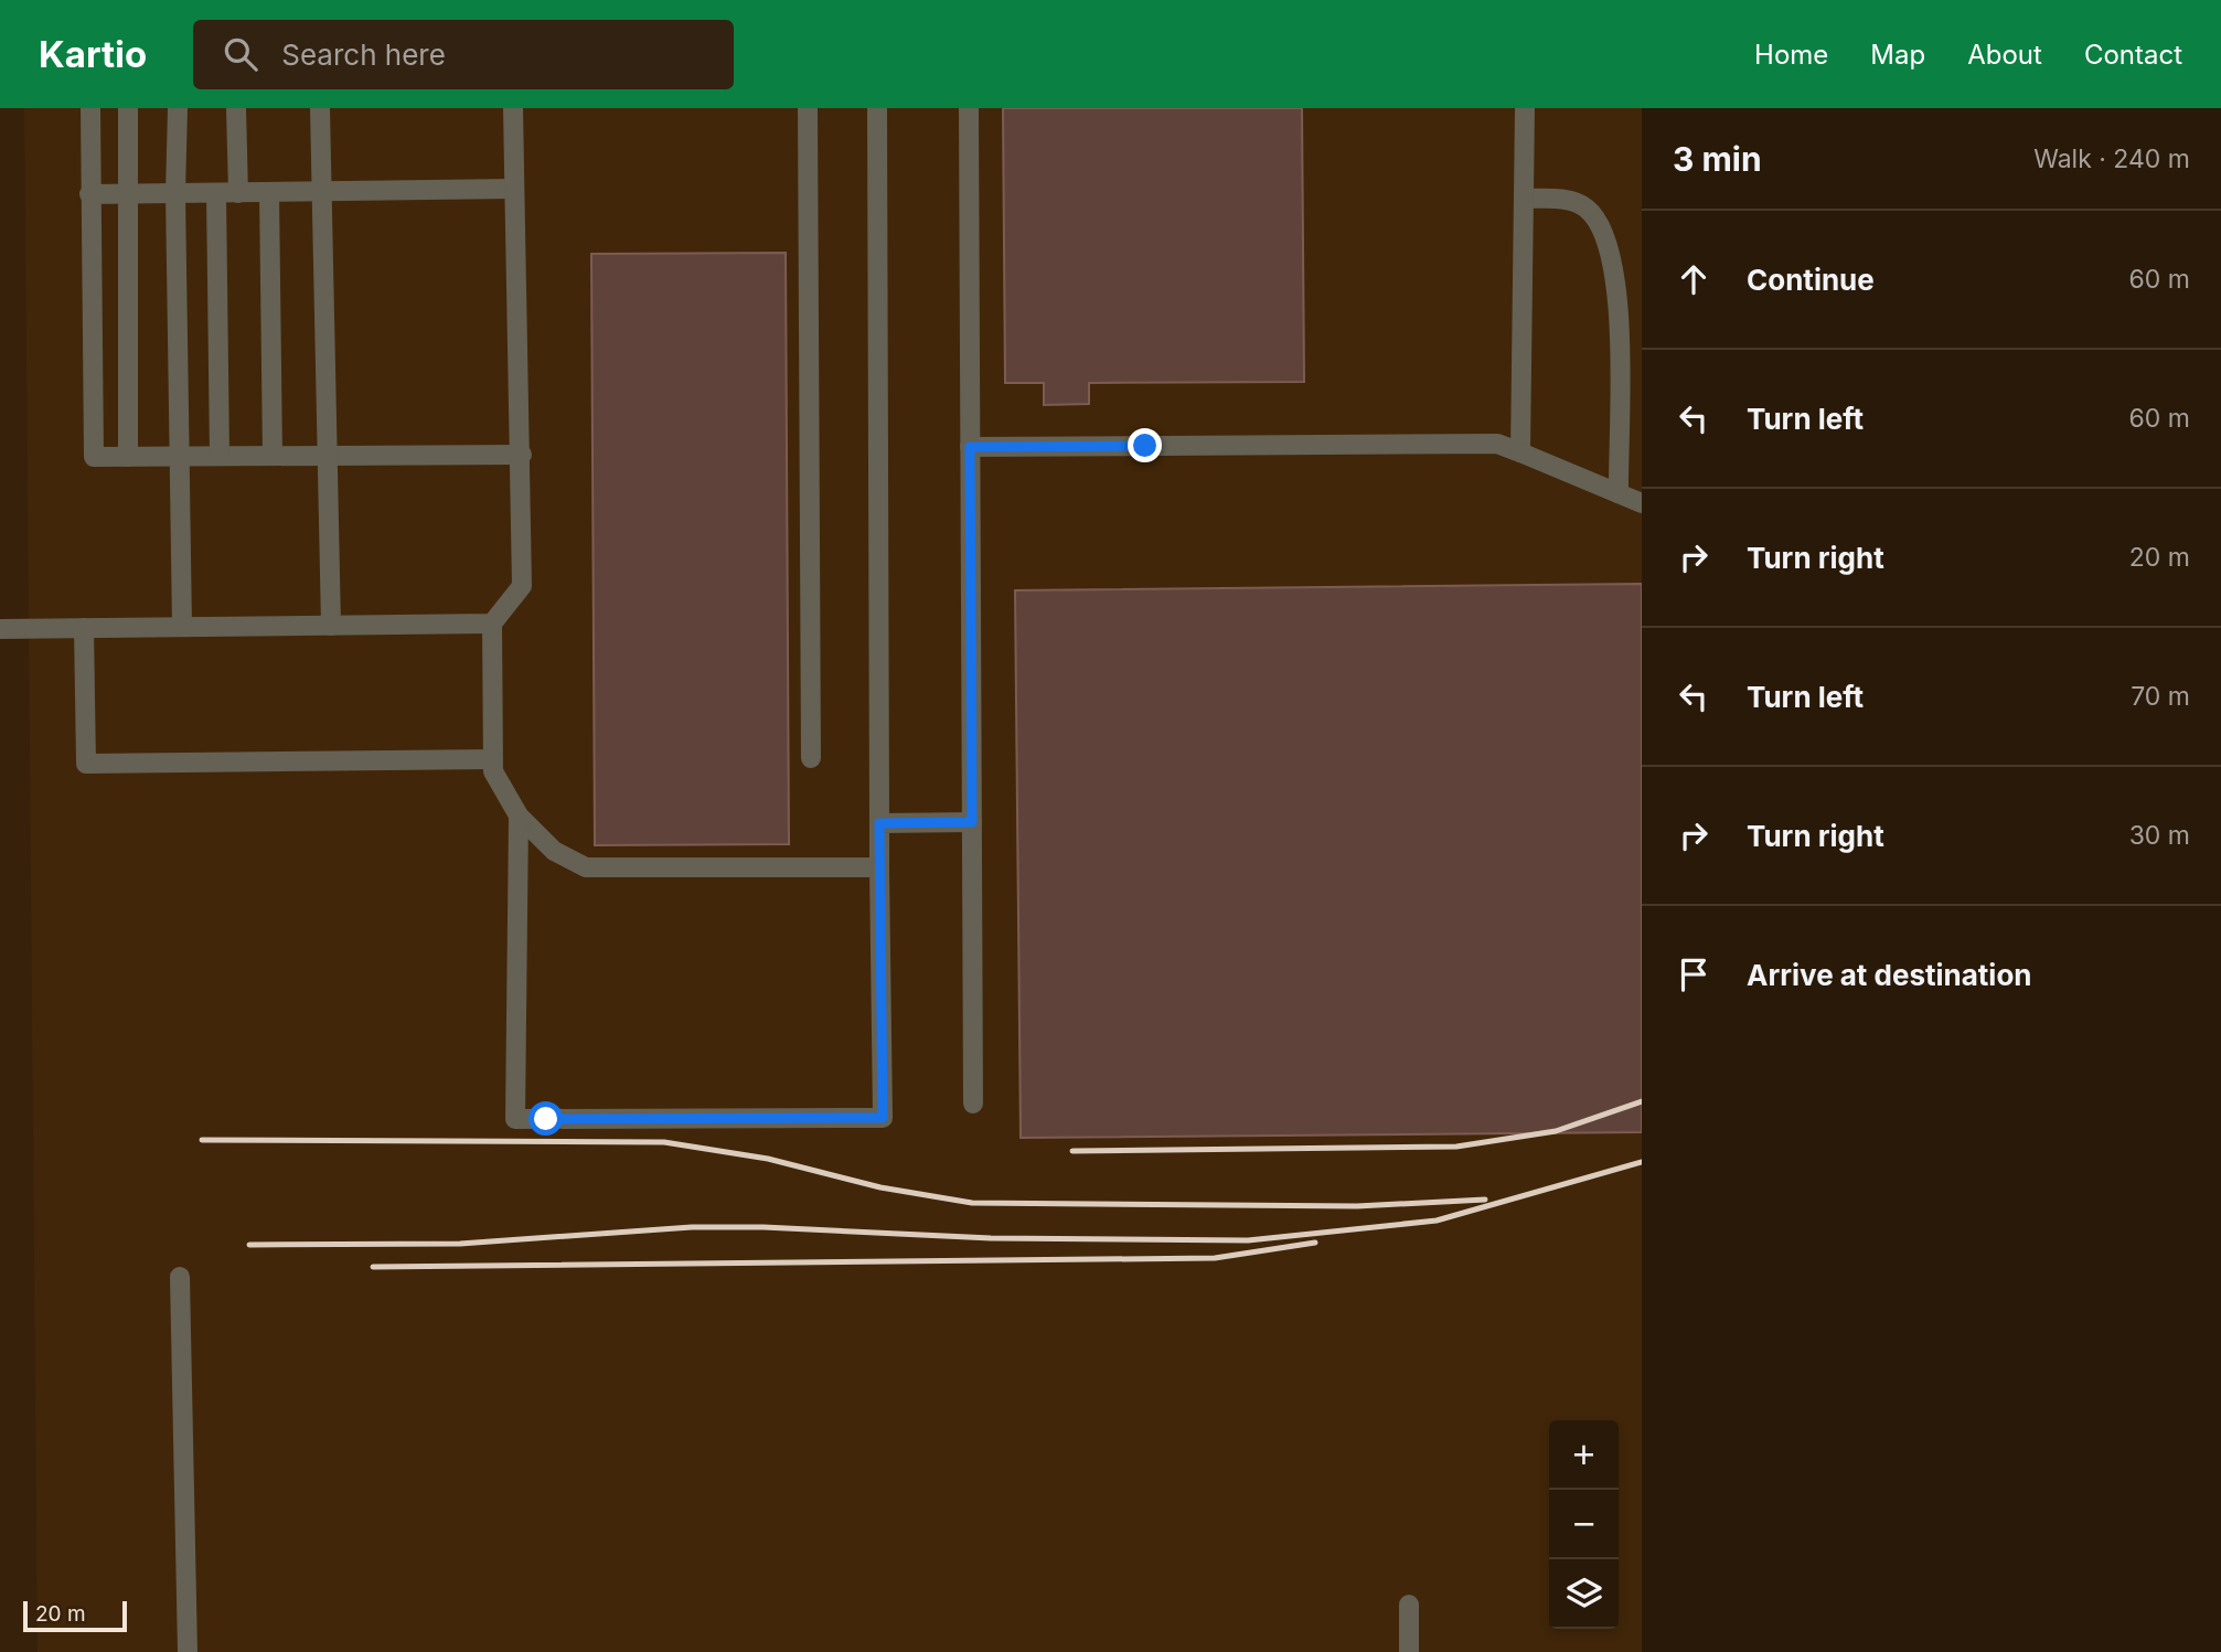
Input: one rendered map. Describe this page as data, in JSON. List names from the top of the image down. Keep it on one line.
{"scale_bar":"20 m","page":{"header":"Kartio","search":"Search here","nav":["Home","Map","About","Contact"],"heading":["3 min","Walk · 240 m"],"list":[["Continue","60 m"],["Turn left","60 m"],["Turn right","20 m"],["Turn left","70 m"],["Turn right","30 m"],"Arrive at destination"],"map_buttons":["+","−"],"scale":"20 m"}}
